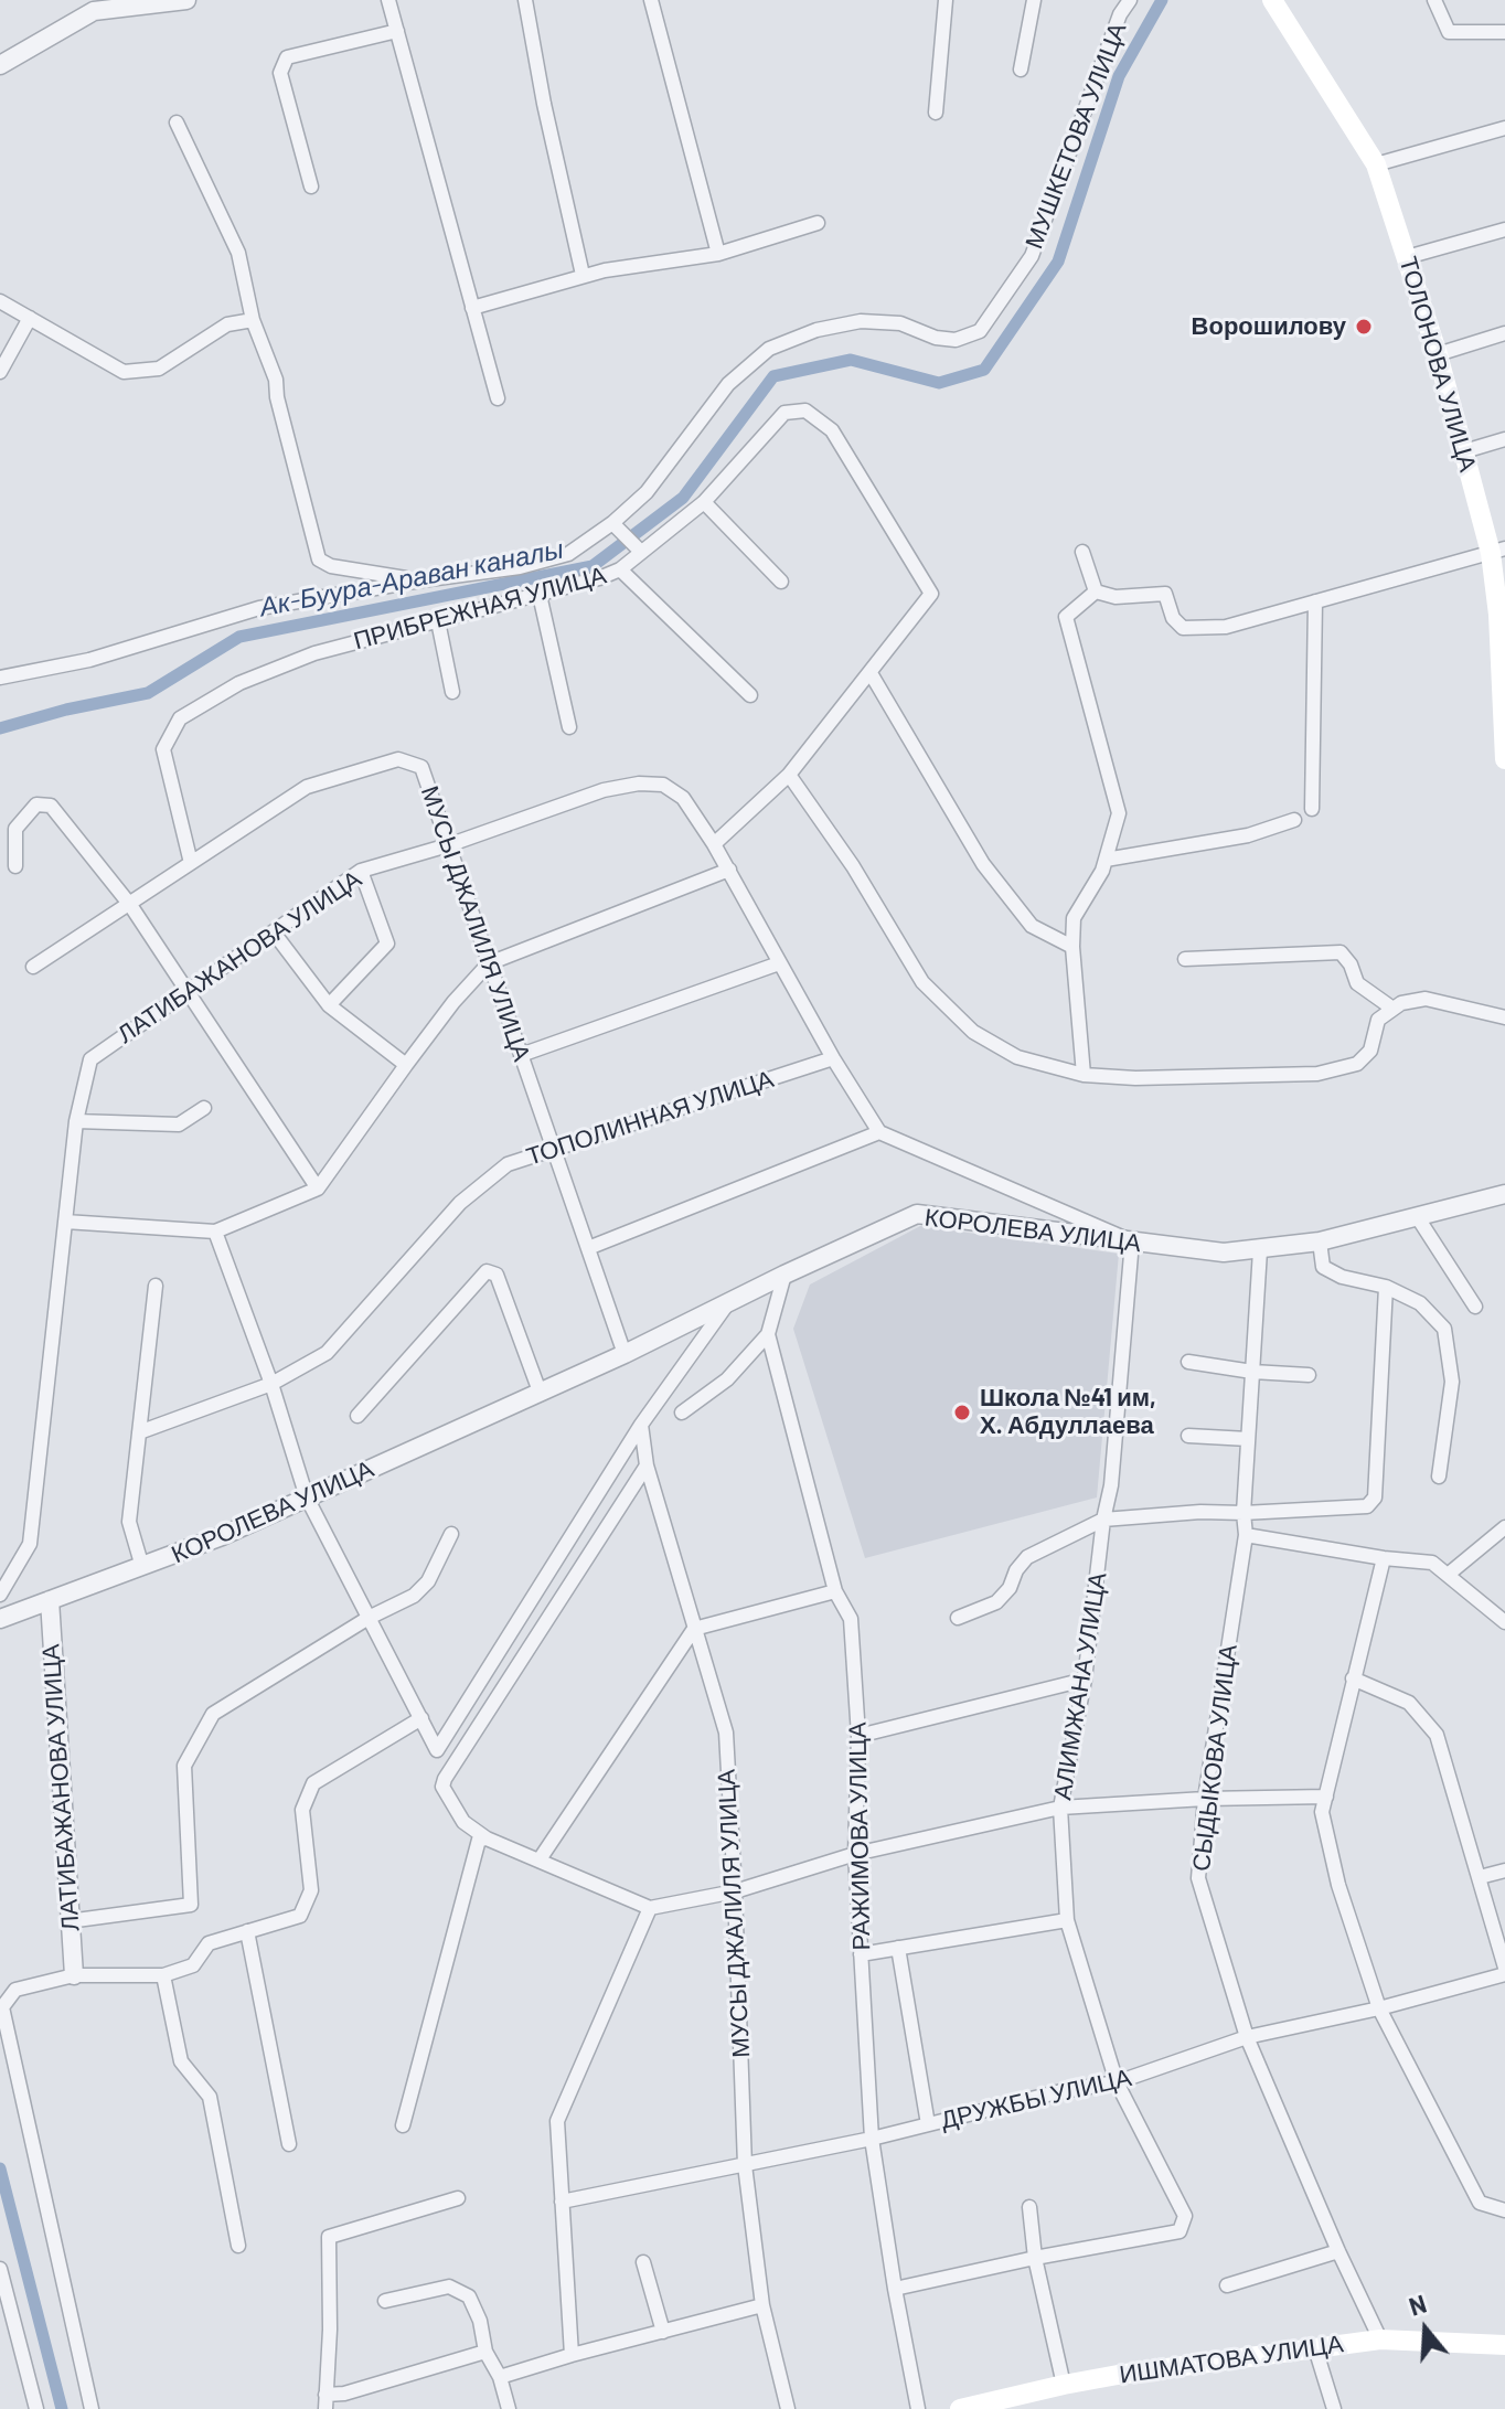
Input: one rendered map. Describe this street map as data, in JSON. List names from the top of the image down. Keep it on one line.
{"streets":{"main road":["ТОЛОНОВА УЛИЦА","ИШМАТОВА УЛИЦА"],"street":["МУШКЕТОВА УЛИЦА","ПРИБРЕЖНАЯ УЛИЦА","МУСЫ ДЖАЛИЛЯ УЛИЦА","ЛАТИБАЖАНОВА УЛИЦА","ТОПОЛИННАЯ УЛИЦА","КОРОЛЕВА УЛИЦА","АЛИМЖАНА УЛИЦА","СЫДЫКОВА УЛИЦА","РАЖИМОВА УЛИЦА","ДРУЖБЫ УЛИЦА"]},"crossings":[["ПРИБРЕЖНАЯ УЛИЦА","МУСЫ ДЖАЛИЛЯ УЛИЦА"],["ПРИБРЕЖНАЯ УЛИЦА","ЛАТИБАЖАНОВА УЛИЦА"],["МУСЫ ДЖАЛИЛЯ УЛИЦА","ЛАТИБАЖАНОВА УЛИЦА"],["МУСЫ ДЖАЛИЛЯ УЛИЦА","ТОПОЛИННАЯ УЛИЦА"],["МУСЫ ДЖАЛИЛЯ УЛИЦА","КОРОЛЕВА УЛИЦА"],["МУСЫ ДЖАЛИЛЯ УЛИЦА","ДРУЖБЫ УЛИЦА"],["ЛАТИБАЖАНОВА УЛИЦА","ТОПОЛИННАЯ УЛИЦА"],["ЛАТИБАЖАНОВА УЛИЦА","КОРОЛЕВА УЛИЦА"],["КОРОЛЕВА УЛИЦА","АЛИМЖАНА УЛИЦА"],["КОРОЛЕВА УЛИЦА","СЫДЫКОВА УЛИЦА"],["АЛИМЖАНА УЛИЦА","ДРУЖБЫ УЛИЦА"],["СЫДЫКОВА УЛИЦА","ДРУЖБЫ УЛИЦА"],["СЫДЫКОВА УЛИЦА","ИШМАТОВА УЛИЦА"],["РАЖИМОВА УЛИЦА","ДРУЖБЫ УЛИЦА"]],"water":["Ак-Буура-Араван каналы"],"places":["Ворошилову","Школа №41 им, Х. Абдуллаева"],"north":"top"}
